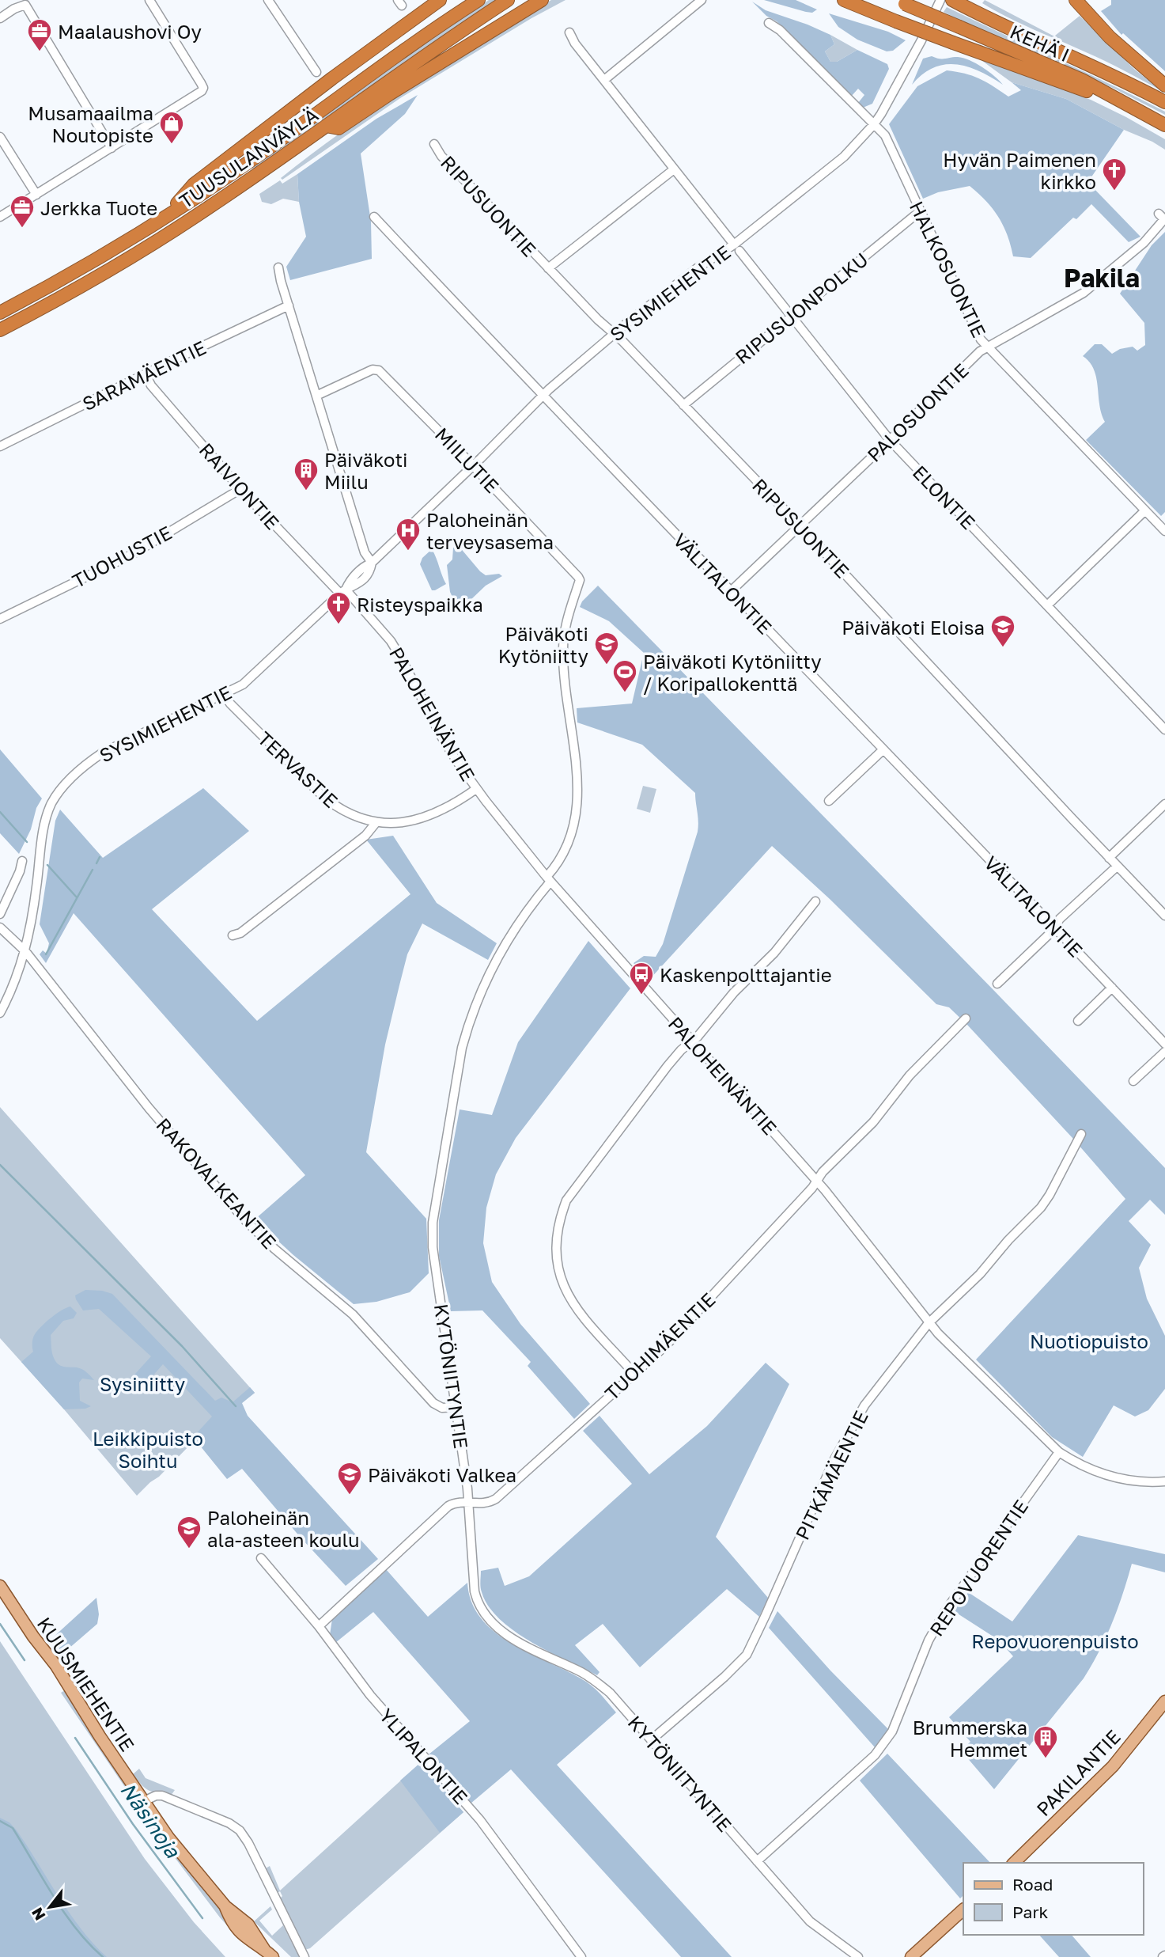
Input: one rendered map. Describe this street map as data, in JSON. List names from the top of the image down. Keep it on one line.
{"streets":{"highway":["KEHÄ I","TUUSULANVÄYLÄ"],"main road":["KUUSMIEHENTIE","PAKILANTIE"],"street":["RIPUSUONTIE","HALKOSUONTIE","SYSIMIEHENTIE","RIPUSUONPOLKU","SARAMÄENTIE","PALOSUONTIE","MIILUTIE","RAIVIONTIE","ELONTIE","TUOHUSTIE","VÄLITALONTIE","PALOHEINÄNTIE","TERVASTIE","RAKOVALKEANTIE","TUOHIMÄENTIE","KYTÖNIITYNTIE","PITKÄMÄENTIE","REPOVUORENTIE","YLIPALONTIE"]},"crossings":[["RIPUSUONTIE","SYSIMIEHENTIE"],["RIPUSUONTIE","RIPUSUONPOLKU"],["RIPUSUONTIE","PALOSUONTIE"],["HALKOSUONTIE","SYSIMIEHENTIE"],["HALKOSUONTIE","RIPUSUONPOLKU"],["HALKOSUONTIE","PALOSUONTIE"],["SYSIMIEHENTIE","MIILUTIE"],["SYSIMIEHENTIE","RAIVIONTIE"],["SYSIMIEHENTIE","ELONTIE"],["SYSIMIEHENTIE","VÄLITALONTIE"],["SYSIMIEHENTIE","PALOHEINÄNTIE"],["SYSIMIEHENTIE","TERVASTIE"],["SYSIMIEHENTIE","RAKOVALKEANTIE"],["RIPUSUONPOLKU","ELONTIE"],["SARAMÄENTIE","RAIVIONTIE"],["PALOSUONTIE","ELONTIE"],["PALOSUONTIE","VÄLITALONTIE"],["MIILUTIE","KYTÖNIITYNTIE"],["RAIVIONTIE","TUOHUSTIE"],["RAIVIONTIE","PALOHEINÄNTIE"],["PALOHEINÄNTIE","TERVASTIE"],["PALOHEINÄNTIE","TUOHIMÄENTIE"],["PALOHEINÄNTIE","KYTÖNIITYNTIE"],["PALOHEINÄNTIE","PITKÄMÄENTIE"],["PALOHEINÄNTIE","REPOVUORENTIE"],["RAKOVALKEANTIE","KYTÖNIITYNTIE"],["TUOHIMÄENTIE","KYTÖNIITYNTIE"],["TUOHIMÄENTIE","YLIPALONTIE"],["KYTÖNIITYNTIE","PITKÄMÄENTIE"],["KYTÖNIITYNTIE","REPOVUORENTIE"]],"districts":["Pakila"],"water":["Näsinoja"],"parks":["Nuotiopuisto","Sysiniitty","Leikkipuisto Soihtu","Repovuorenpuisto"],"places":{"office":["Maalaushovi Oy","Jerkka Tuote"],"shop":["Musamaailma Noutopiste"],"church":["Hyvän Paimenen kirkko","Risteyspaikka"],"building":["Päiväkoti Miilu","Brummerska Hemmet"],"hospital":["Paloheinän terveysasema"],"school or university":["Päiväkoti Eloisa","Päiväkoti Kytöniitty","Päiväkoti Valkea","Paloheinän ala-asteen koulu"],"sports":["Päiväkoti Kytöniitty / Koripallokenttä"],"bus stop":["Kaskenpolttajantie"]},"legend":["Road","Park"],"north":"bottom left"}
